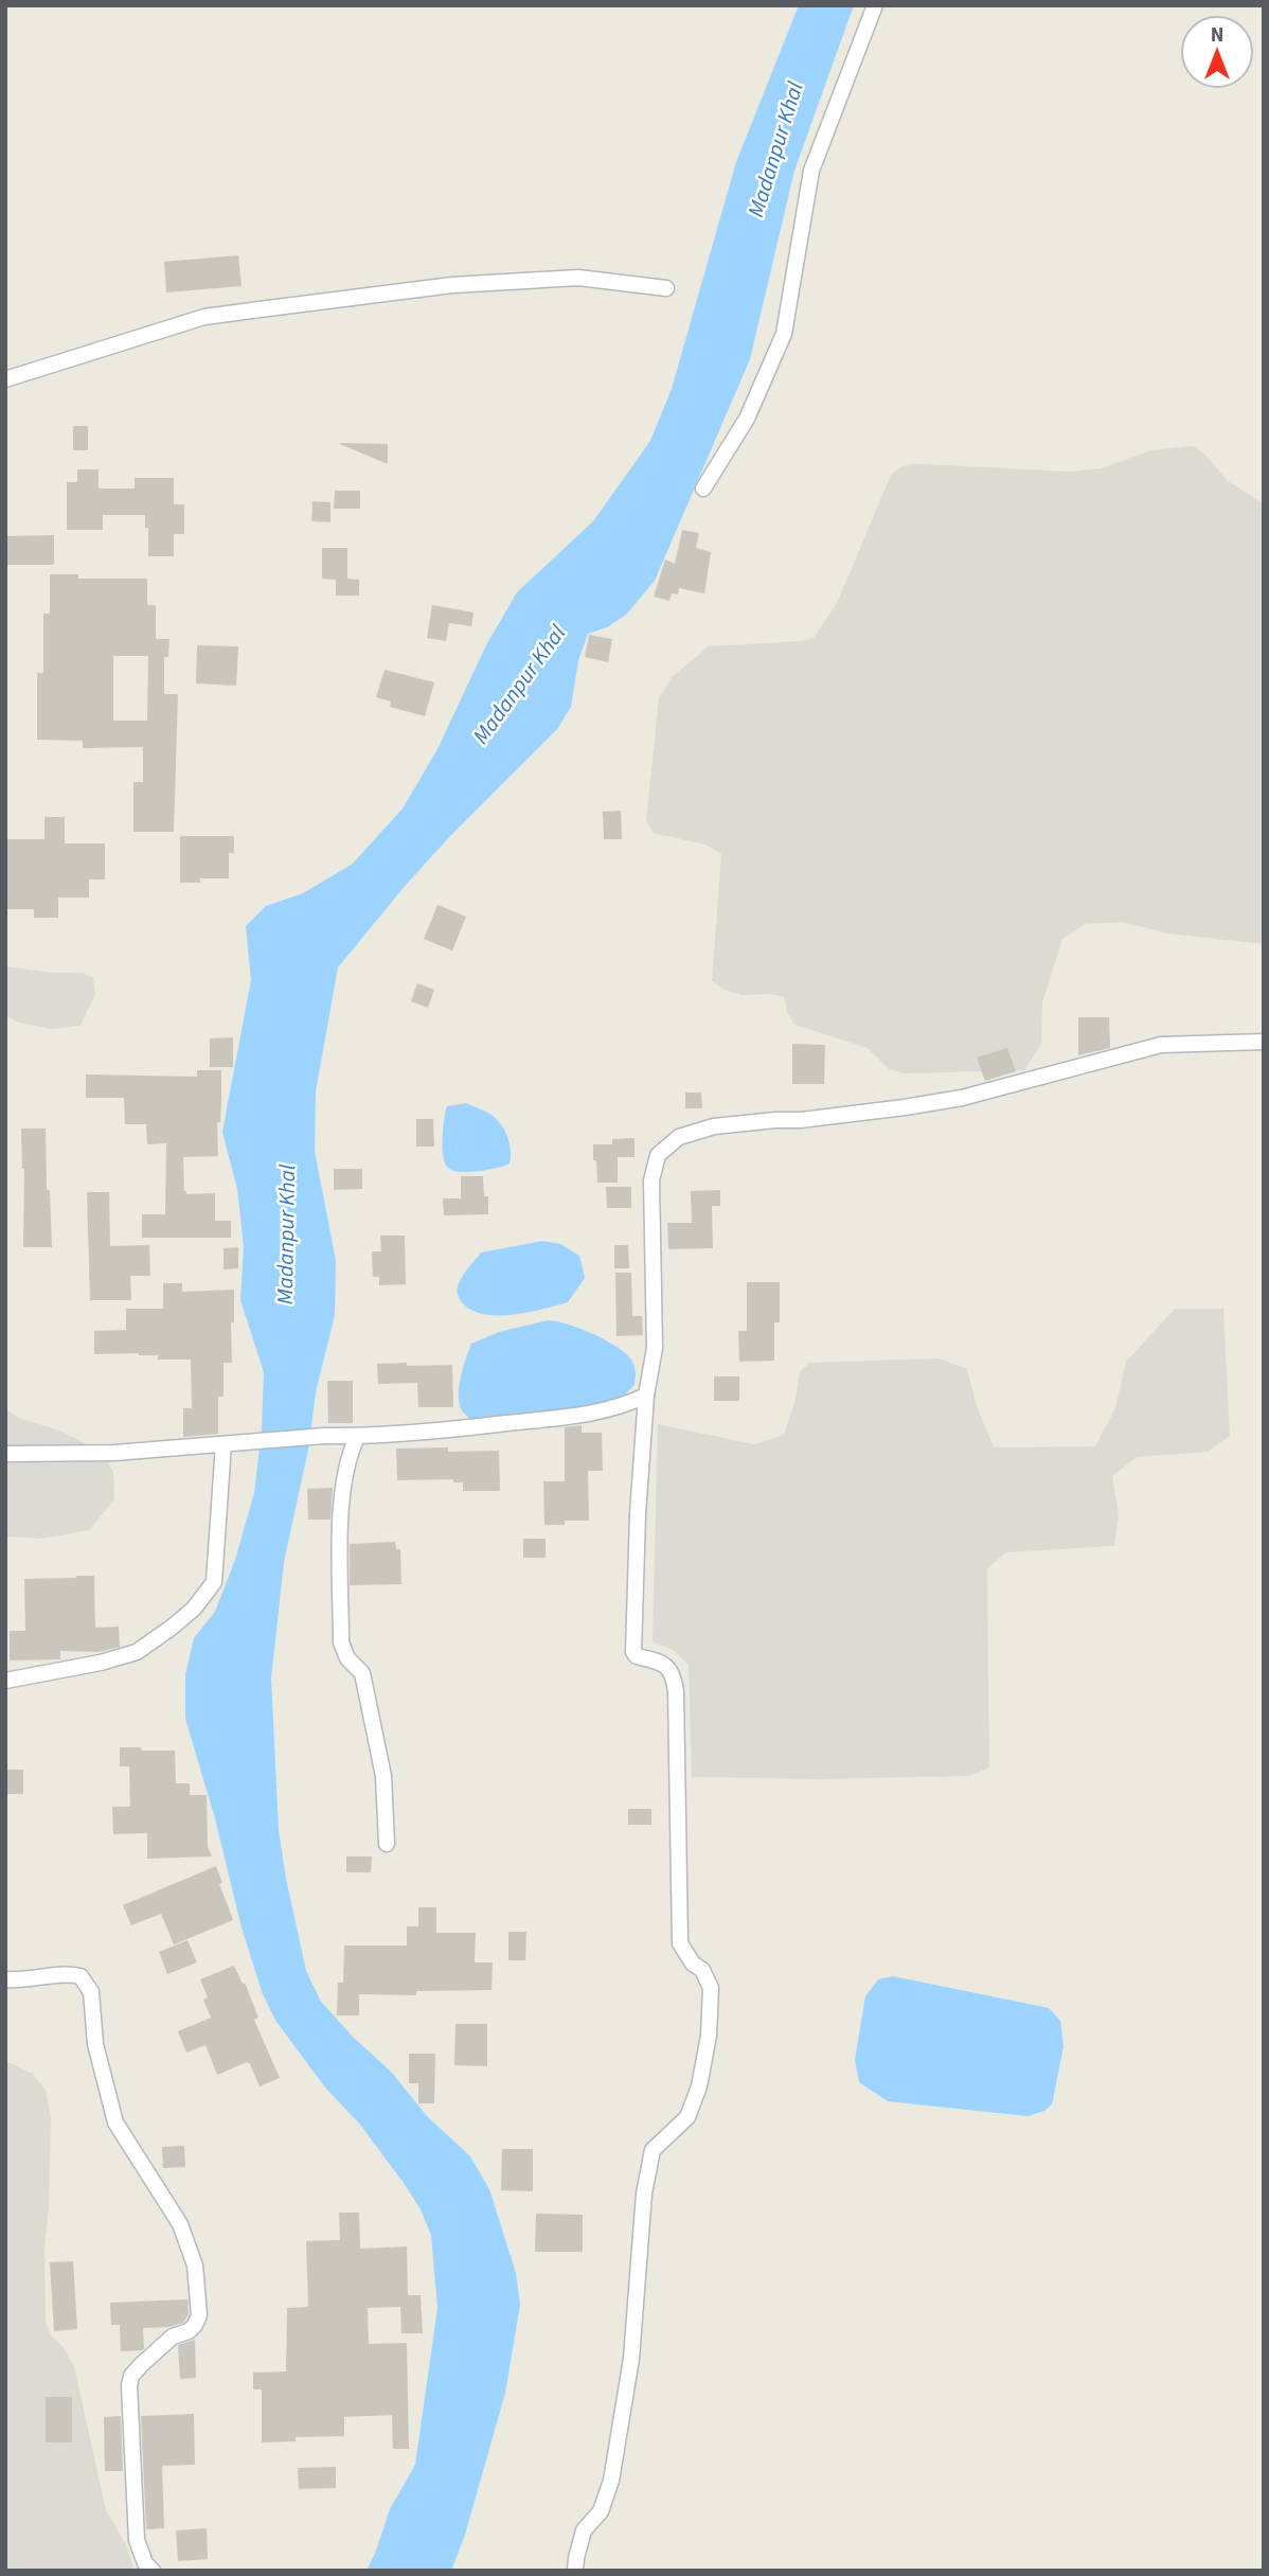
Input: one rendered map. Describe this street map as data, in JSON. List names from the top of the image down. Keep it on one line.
{"water":["Madanpur Khal"],"north":"top"}
